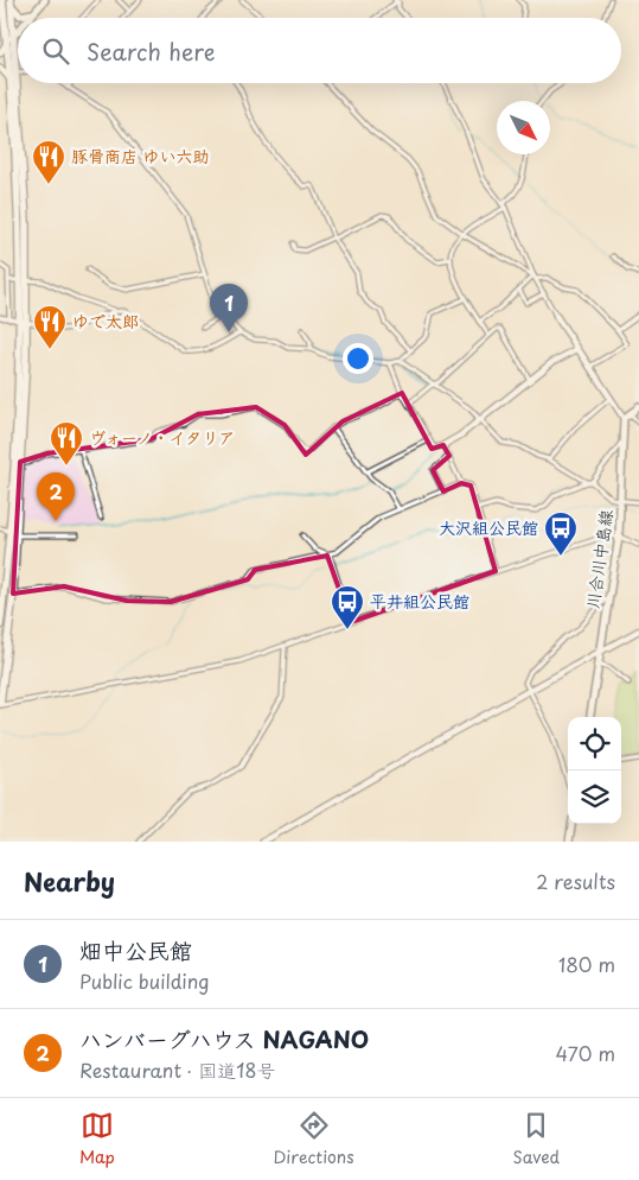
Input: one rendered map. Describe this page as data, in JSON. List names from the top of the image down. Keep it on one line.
{"streets":{"main road":["川合川中島線"]},"places":{"restaurant":["豚骨商店 ゆい六助","ゆで太郎","ヴォーノ・イタリア"],"bus stop":["大沢組公民館","平井組公民館"]},"north":"bottom right","page":{"search":"Search here","pins":["1","2"],"heading":["Nearby","2 results"],"list":[{"mark":"1","name":"畑中公民館","note":"Public building","value":"180 m"},{"mark":"2","name":"ハンバーグハウス NAGANO","note":"Restaurant · 国道18号","value":"470 m"}],"nav":["Map","Directions","Saved"]}}
